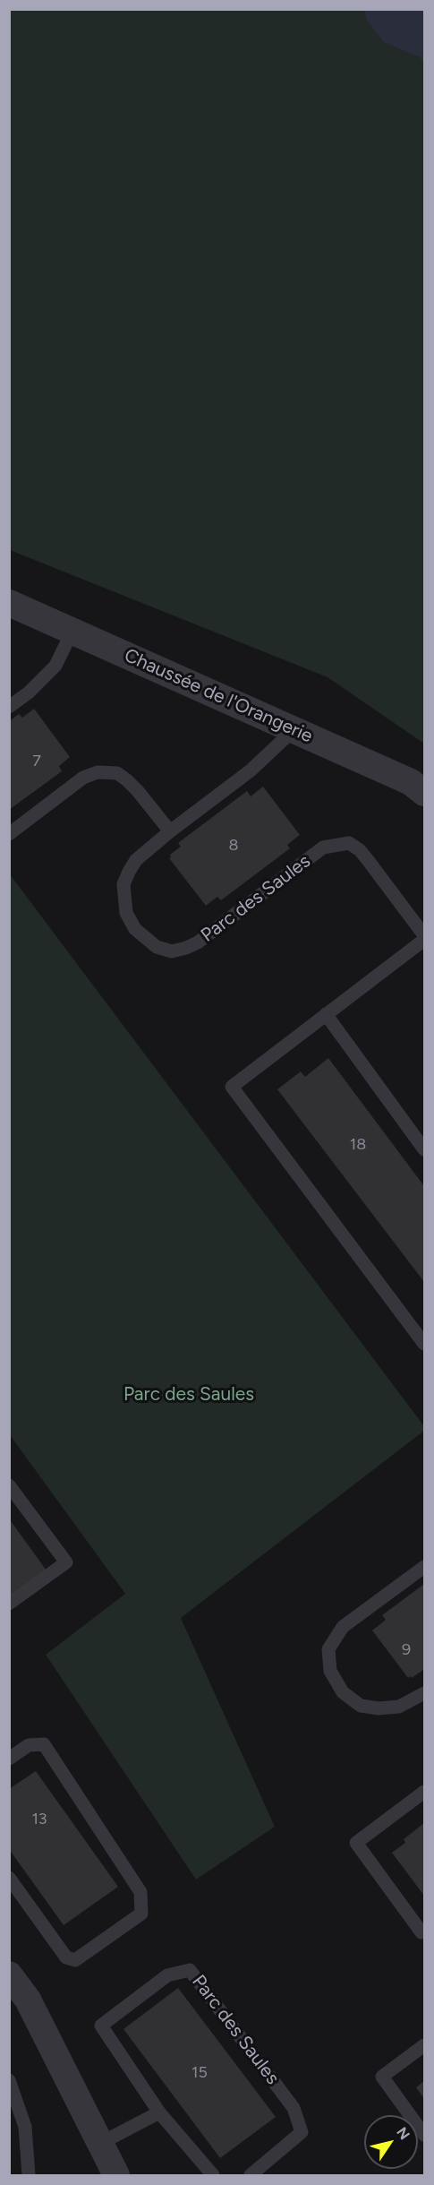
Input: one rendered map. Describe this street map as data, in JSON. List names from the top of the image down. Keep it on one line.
{"streets":{"street":["Chaussée de l'Orangerie"],"lane":["Parc des Saules"]},"crossings":[["Chaussée de l'Orangerie","Parc des Saules"]],"parks":["Parc des Saules"],"house_numbers":["7","8","18","9","13","15"],"north":"top right"}
